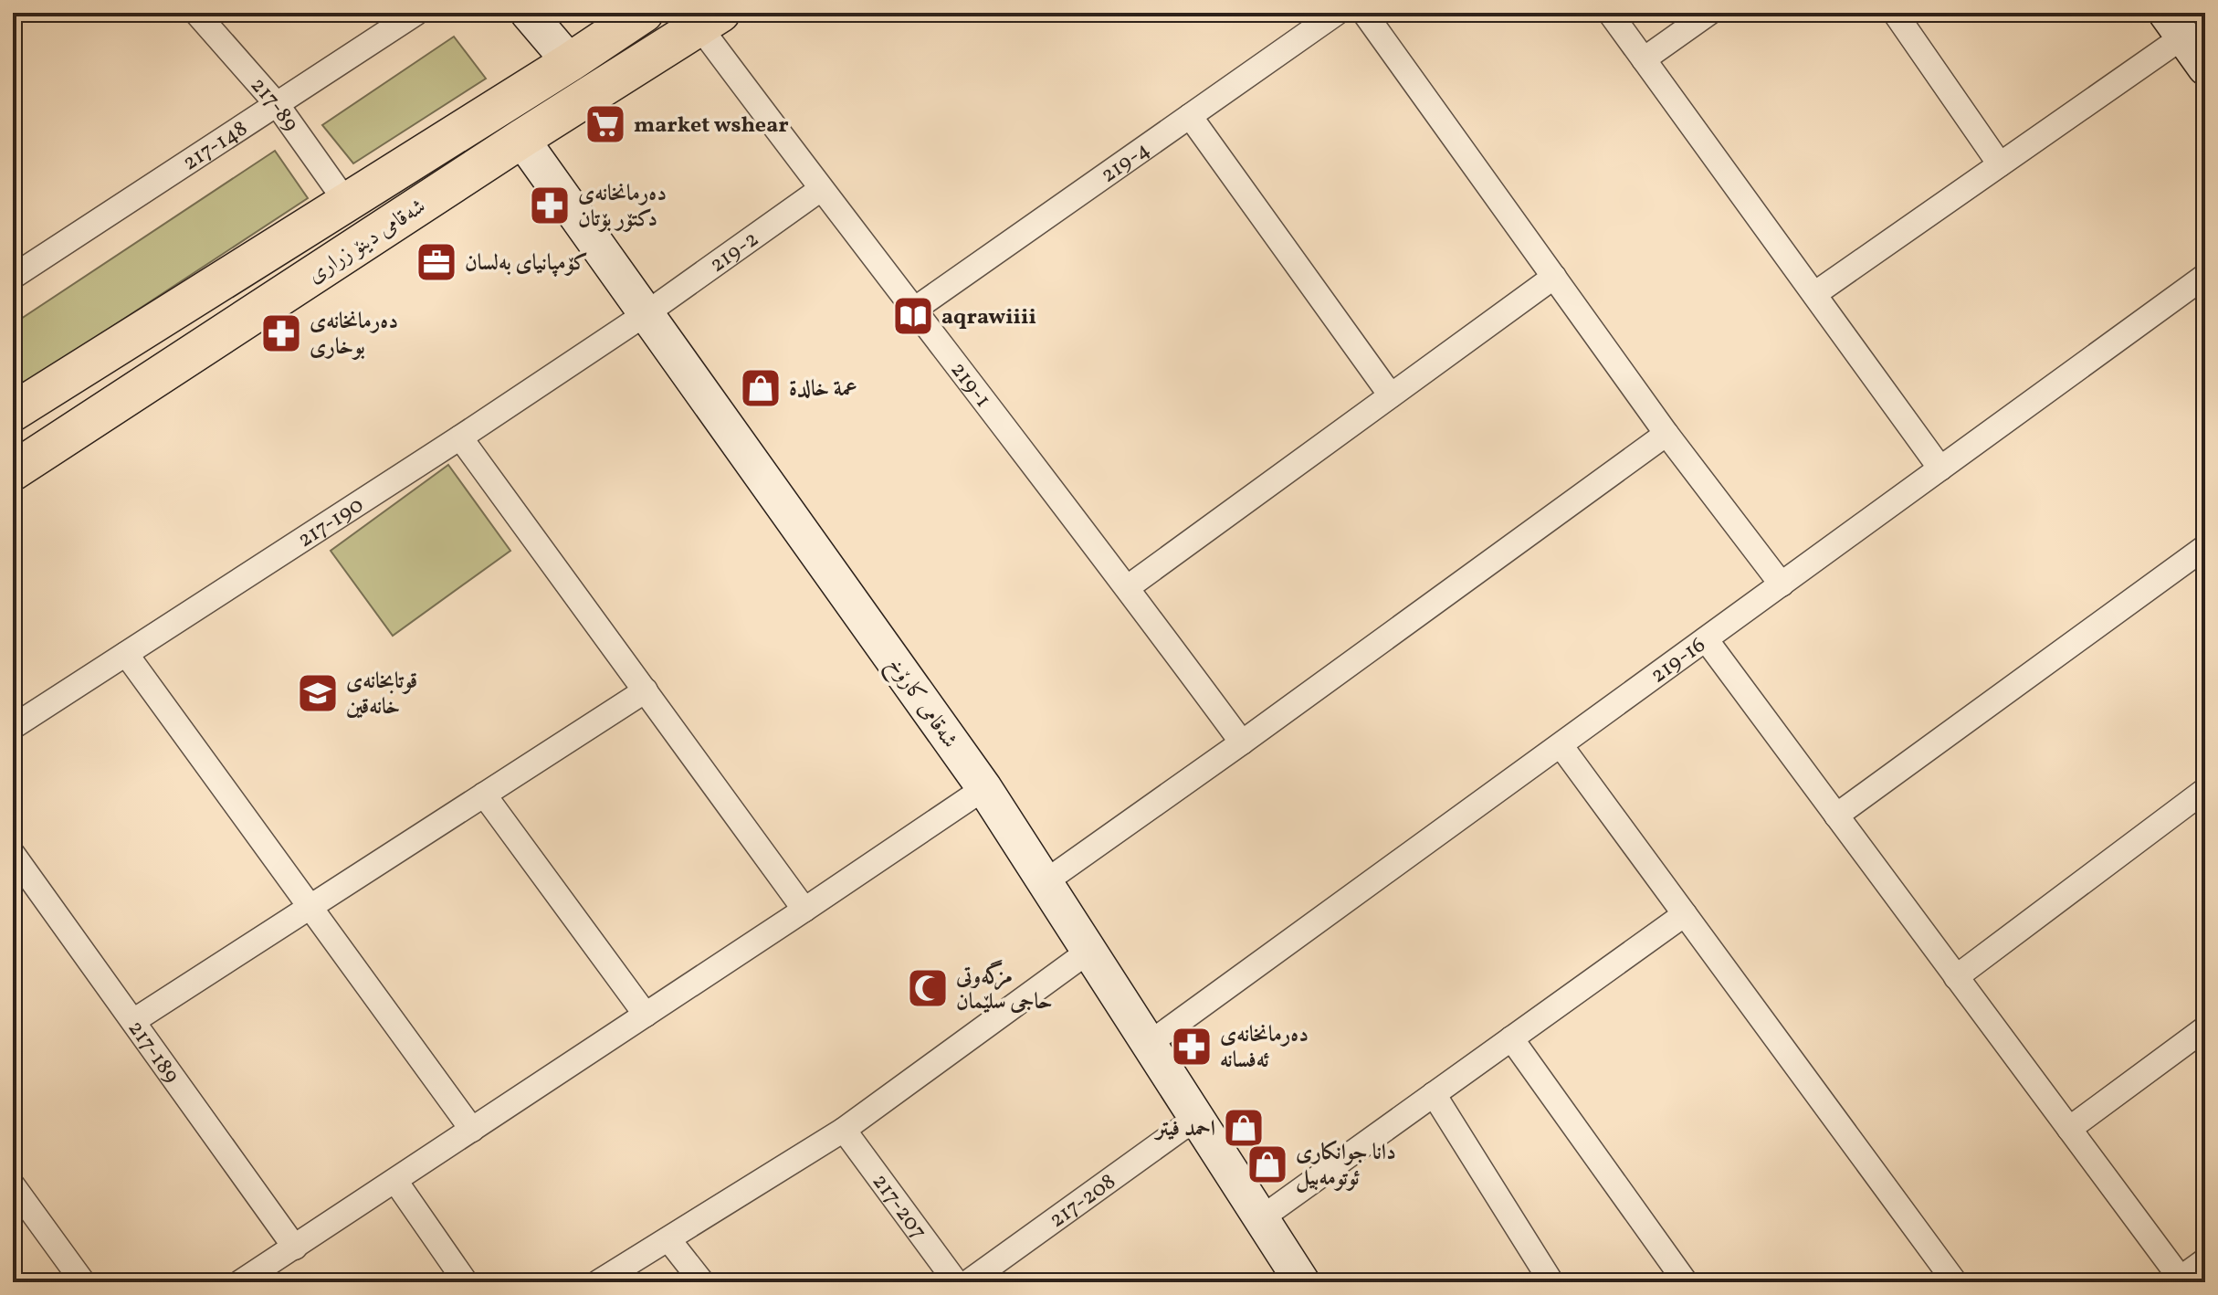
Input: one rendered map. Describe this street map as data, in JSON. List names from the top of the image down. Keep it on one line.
{"streets":{"main road":["شەقامی دینۆ زراری"],"street":["217-89","217-148","219-4","219-2","219-1","217-190","219-16","شەقامی کارۆخ","217-189","217-208","217-207"]},"crossings":[["217-89","217-148"],["217-89","شەقامی دینۆ زراری"],["219-4","219-1"],["شەقامی دینۆ زراری","219-1"],["شەقامی دینۆ زراری","شەقامی کارۆخ"],["219-2","219-1"],["219-2","217-190"],["219-2","شەقامی کارۆخ"],["217-190","شەقامی کارۆخ"],["219-16","شەقامی کارۆخ"],["شەقامی کارۆخ","217-208"]],"places":{"supermarket":["market wshear"],"pharmacy":["دەرمانخانەی دکتۆر بۆتان","دەرمانخانەی بوخاری","دەرمانخانەی ئەفسانە"],"office":["کۆمپانیای بەلسان"],"library":["aqrawiiii"],"shop":["عمة خالدة","احمد فيتر","دانا جوانكارى ئوتومەبیل"],"school or university":["قوتابخانەی خانەقین"],"mosque":["مزگەوتی حاجی سلێمان"]}}
